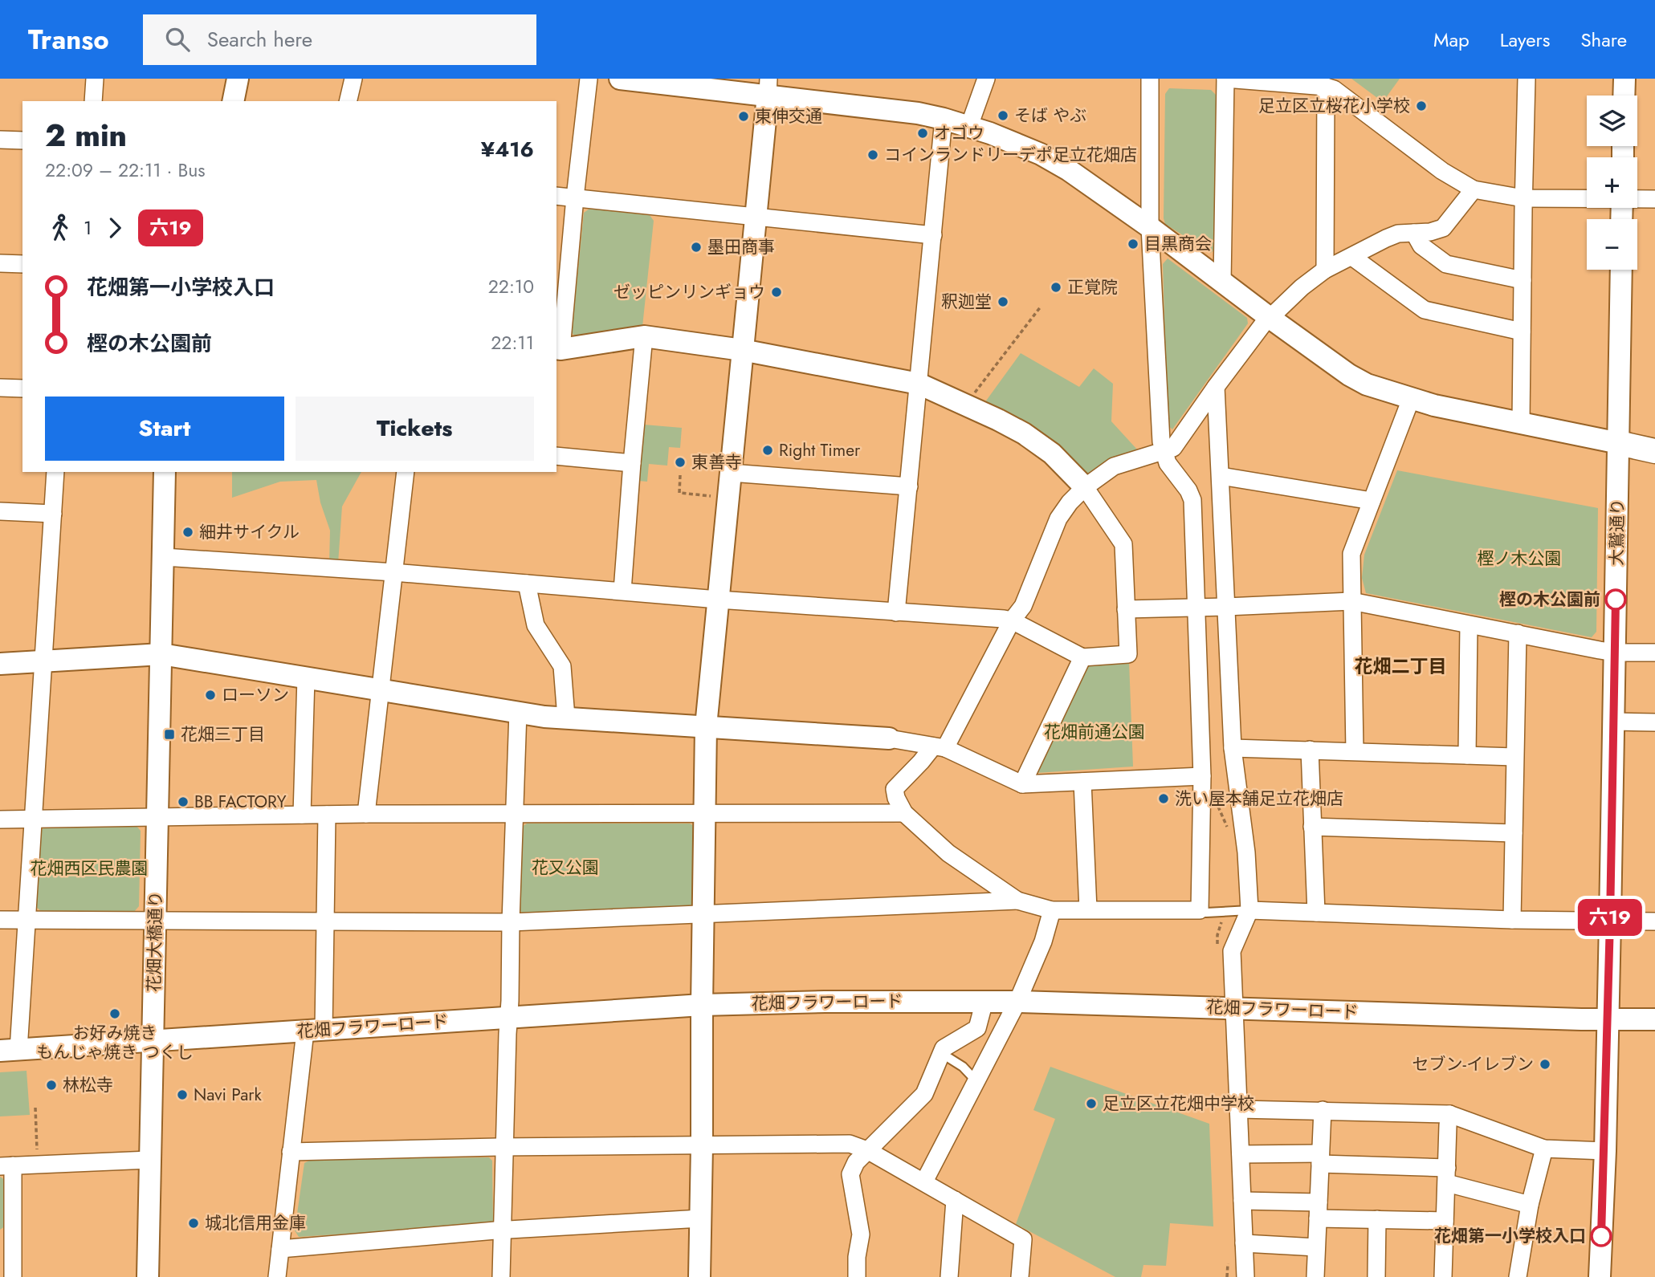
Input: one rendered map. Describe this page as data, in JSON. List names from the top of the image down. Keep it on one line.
{"streets":{"street":["大鷲通り","花畑大橋通り","花畑フラワーロード"]},"crossings":[["大鷲通り","花畑フラワーロード"],["花畑大橋通り","花畑フラワーロード"]],"districts":["花畑二丁目"],"parks":["樫ノ木公園","花畑前通公園","花又公園","花畑西区民農園"],"places":{"other":["足立区立桜花小学校","そば やぶ","東伸交通","オゴウ","コインランドリーデポ足立花畑店","目黒商会","墨田商事","正覚院","ゼッピンリンギョウ","釈迦堂","Right Timer","東善寺","細井サイクル","樫の木公園前","ローソン","洗い屋本舗足立花畑店","BB FACTORY","お好み焼き もんじゃ焼き つくし","セブン-イレブン","林松寺","Navi Park","足立区立花畑中学校","城北信用金庫","花畑第一小学校入口"],"transit":["花畑三丁目"]},"lines":["bus line 六19"],"page":{"header":"Transo","search":"Search here","nav":["Map","Layers","Share"],"on_map":"六19","map_buttons":["+","−"],"heading":["2 min","22:09 – 22:11 · Bus","¥416"],"legs":["1","六19"],"list":[{"name":"花畑第一小学校入口","value":"22:10"},{"name":"樫の木公園前","value":"22:11"}],"buttons":["Start","Tickets"]}}
